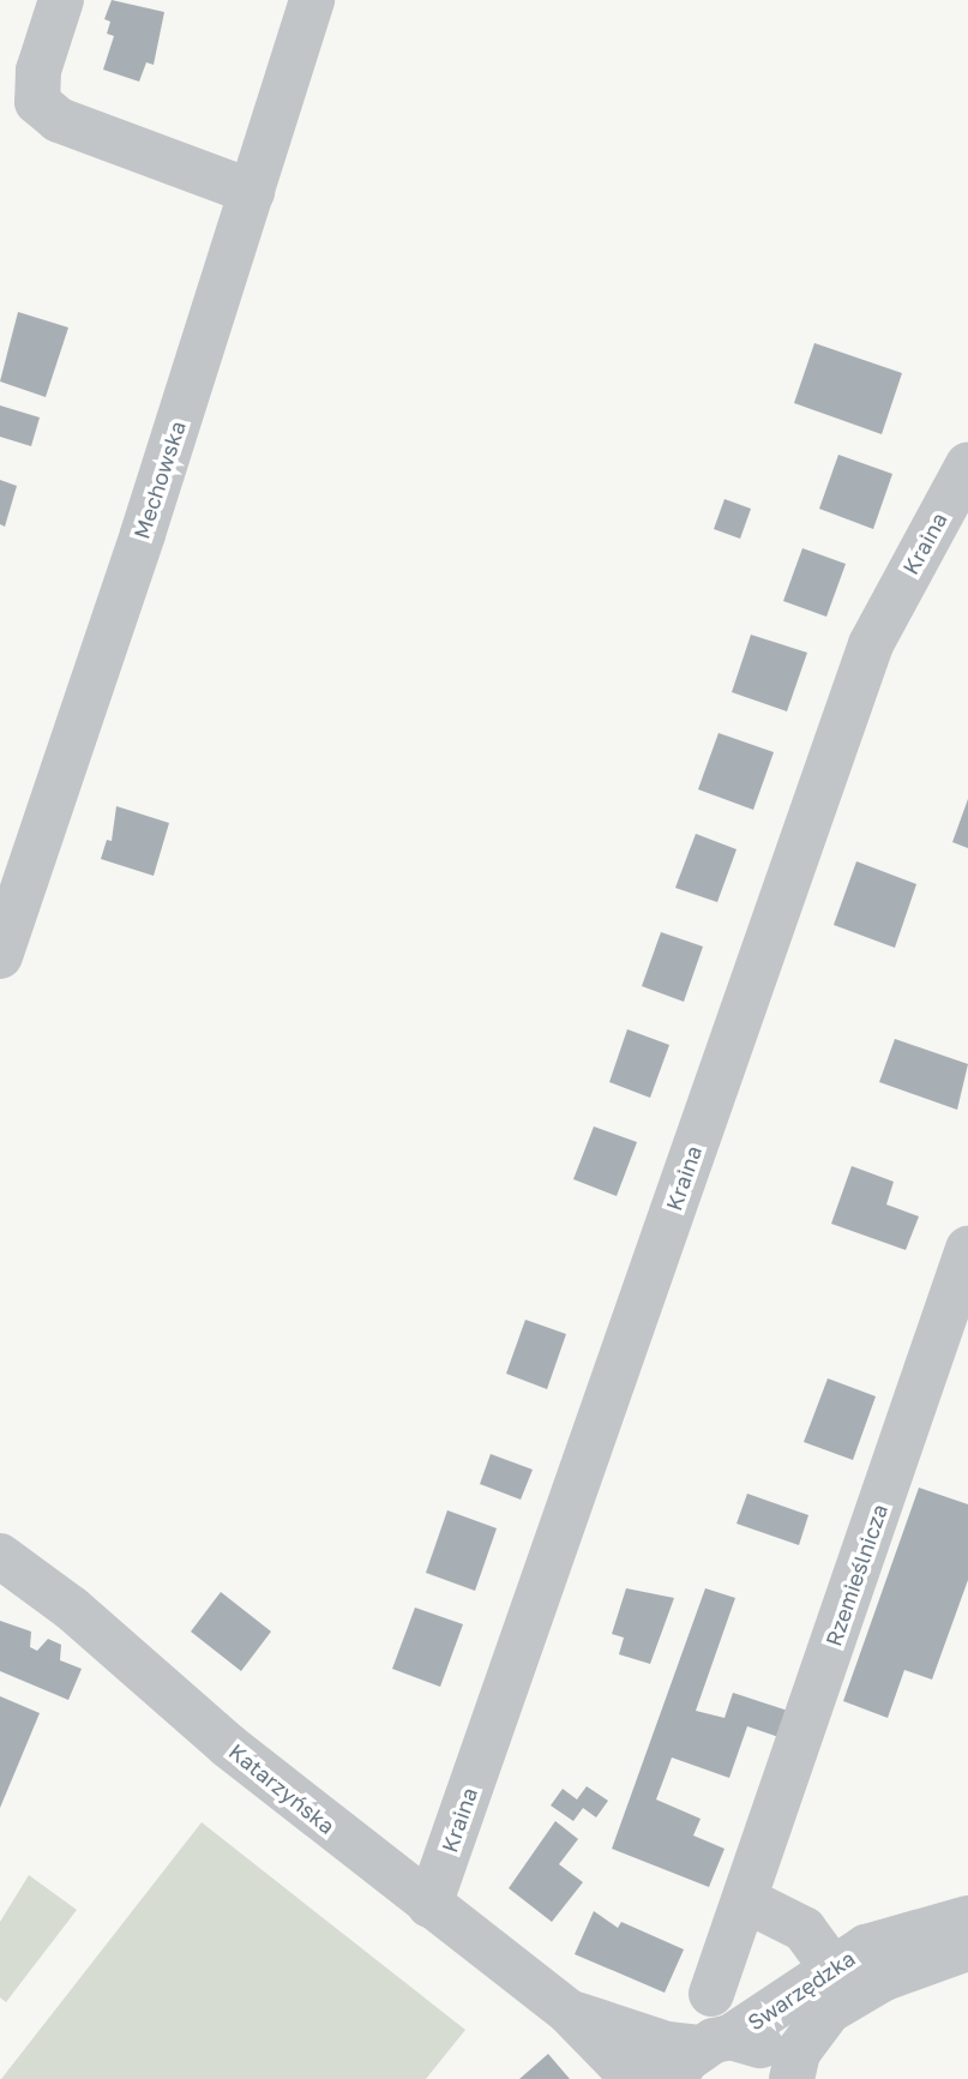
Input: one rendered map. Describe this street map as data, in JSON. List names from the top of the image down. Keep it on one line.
{"streets":{"street":["Mechowska","Kraina","Rzemieślnicza","Katarzyńska","Swarzędzka"]},"crossings":[["Kraina","Katarzyńska"],["Katarzyńska","Swarzędzka"]]}
